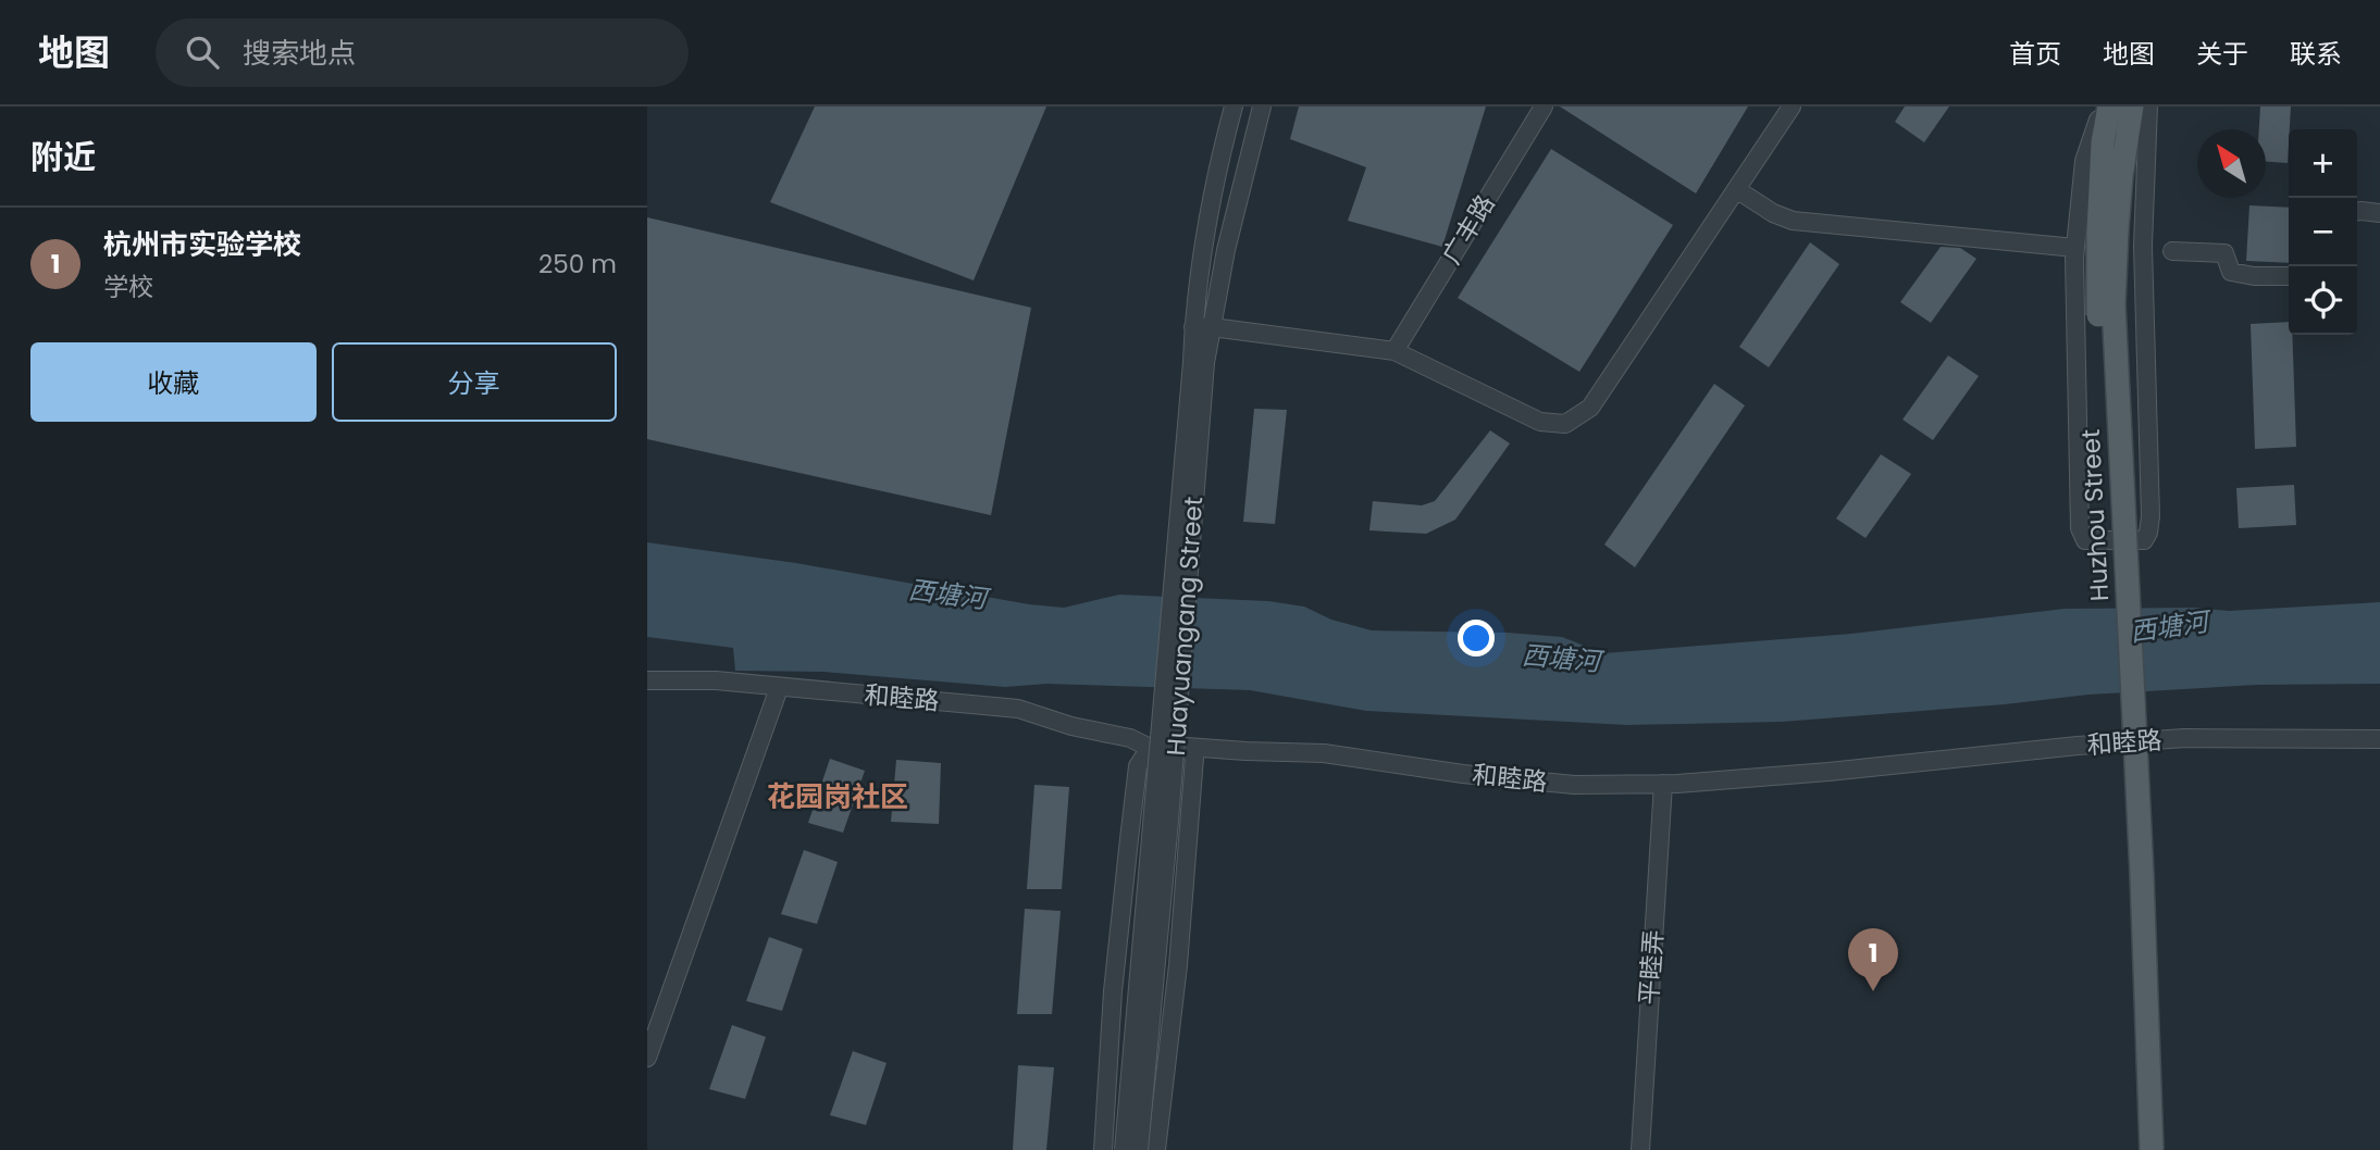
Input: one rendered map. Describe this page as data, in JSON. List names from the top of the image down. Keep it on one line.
{"streets":{"main road":["Huzhou Street"],"street":["广丰路","Huayuangang Street","和睦路","平睦弄"]},"crossings":[["和睦路","平睦弄"]],"districts":["花园岗社区"],"water":["西塘河"],"north":"top left","page":{"header":"地图","search":"搜索地点","nav":["首页","地图","关于","联系"],"heading":"附近","map_buttons":["+","−"],"list":[{"mark":"1","name":"杭州市实验学校","note":"学校","value":"250 m"}],"buttons":["收藏","分享"],"pins":"1"}}
